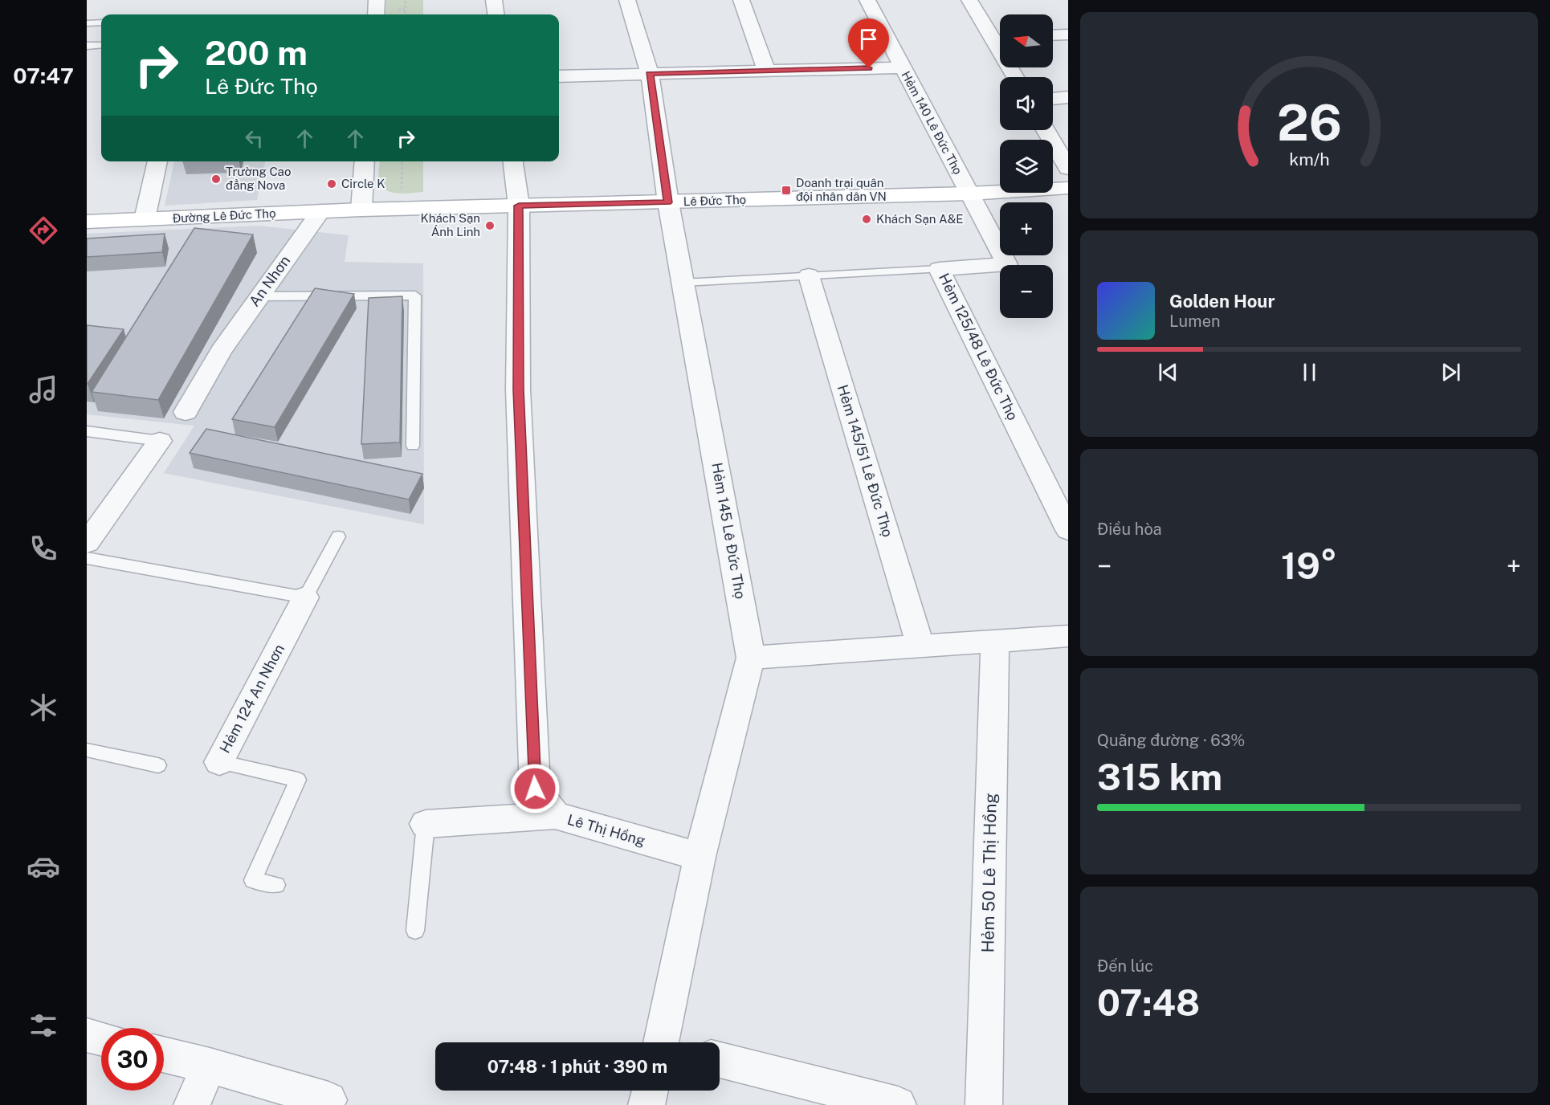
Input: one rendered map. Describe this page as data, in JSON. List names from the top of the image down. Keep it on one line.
{"streets":{"street":["Hẻm 140 Lê Đức Thọ","Lê Đức Thọ","Đường Lê Đức Thọ","An Nhơn","Hẻm 125/48 Lê Đức Thọ","Hẻm 145/51 Lê Đức Thọ","Hẻm 145 Lê Đức Thọ","Hẻm 124 An Nhơn","Lê Thị Hồng","Hẻm 50 Lê Thị Hồng"]},"crossings":[["Hẻm 140 Lê Đức Thọ","Lê Đức Thọ"],["Hẻm 140 Lê Đức Thọ","Hẻm 125/48 Lê Đức Thọ"],["Lê Đức Thọ","Đường Lê Đức Thọ"],["Lê Đức Thọ","Hẻm 125/48 Lê Đức Thọ"],["Lê Đức Thọ","Hẻm 145 Lê Đức Thọ"],["Lê Đức Thọ","Lê Thị Hồng"],["Đường Lê Đức Thọ","An Nhơn"],["Hẻm 145 Lê Đức Thọ","Lê Thị Hồng"]],"places":{"other":["Trường Cao đẳng Nova","Circle K","Khách Sạn A&E","Khách Sạn Ánh Linh"],"transit":["Doanh trại quân đội nhân dân VN"]},"north":"left","page":{"tabs":"07:47","map_buttons":["+","−"],"turn":["200 m","Lê Đức Thọ"],"song":["Golden Hour","Lumen"],"tile":["Điều hòa",["Quãng đường · 63%","315 km"],["Đến lúc","07:48"]],"heat":["−","19°","+"],"limit":"30","trip":"07:48 · 1 phút · 390 m","gauge":["26","km/h"]}}
